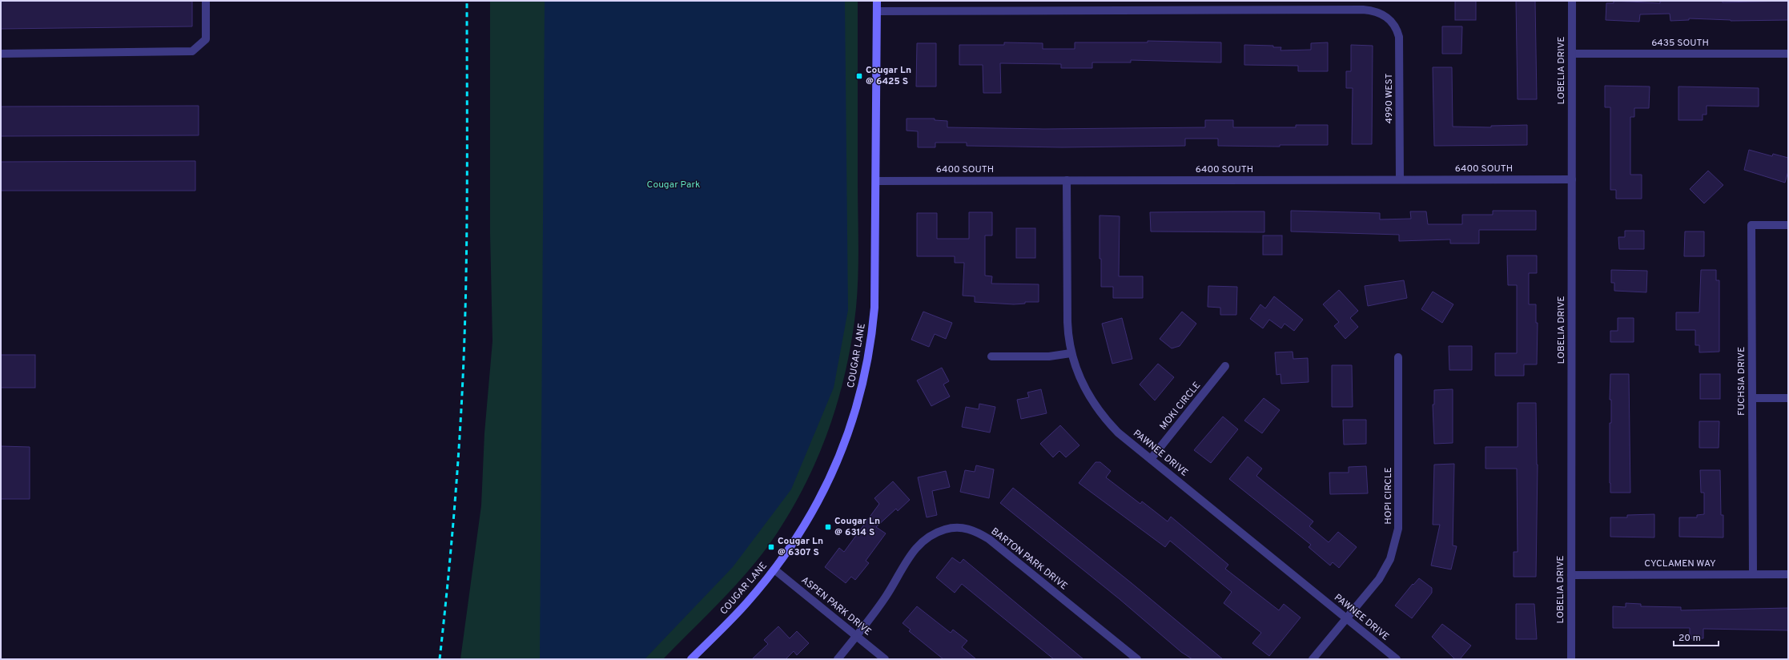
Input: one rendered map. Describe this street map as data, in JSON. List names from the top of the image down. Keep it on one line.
{"streets":{"main road":["COUGAR LANE"],"street":["6435 SOUTH","LOBELIA DRIVE","4990 WEST","6400 SOUTH","FUCHSIA DRIVE","MOKI CIRCLE","PAWNEE DRIVE","HOPI CIRCLE","BARTON PARK DRIVE","CYCLAMEN WAY","ASPEN PARK DRIVE"]},"crossings":[["6435 SOUTH","LOBELIA DRIVE"],["LOBELIA DRIVE","6400 SOUTH"],["LOBELIA DRIVE","CYCLAMEN WAY"],["4990 WEST","6400 SOUTH"],["4990 WEST","COUGAR LANE"],["6400 SOUTH","COUGAR LANE"],["6400 SOUTH","PAWNEE DRIVE"],["COUGAR LANE","ASPEN PARK DRIVE"],["FUCHSIA DRIVE","CYCLAMEN WAY"],["MOKI CIRCLE","PAWNEE DRIVE"],["PAWNEE DRIVE","HOPI CIRCLE"],["BARTON PARK DRIVE","ASPEN PARK DRIVE"]],"parks":["Cougar Park"],"places":{"transit":["Cougar Ln @ 6425 S","Cougar Ln @ 6314 S","Cougar Ln @ 6307 S"]},"scale_bar":"20 m"}
